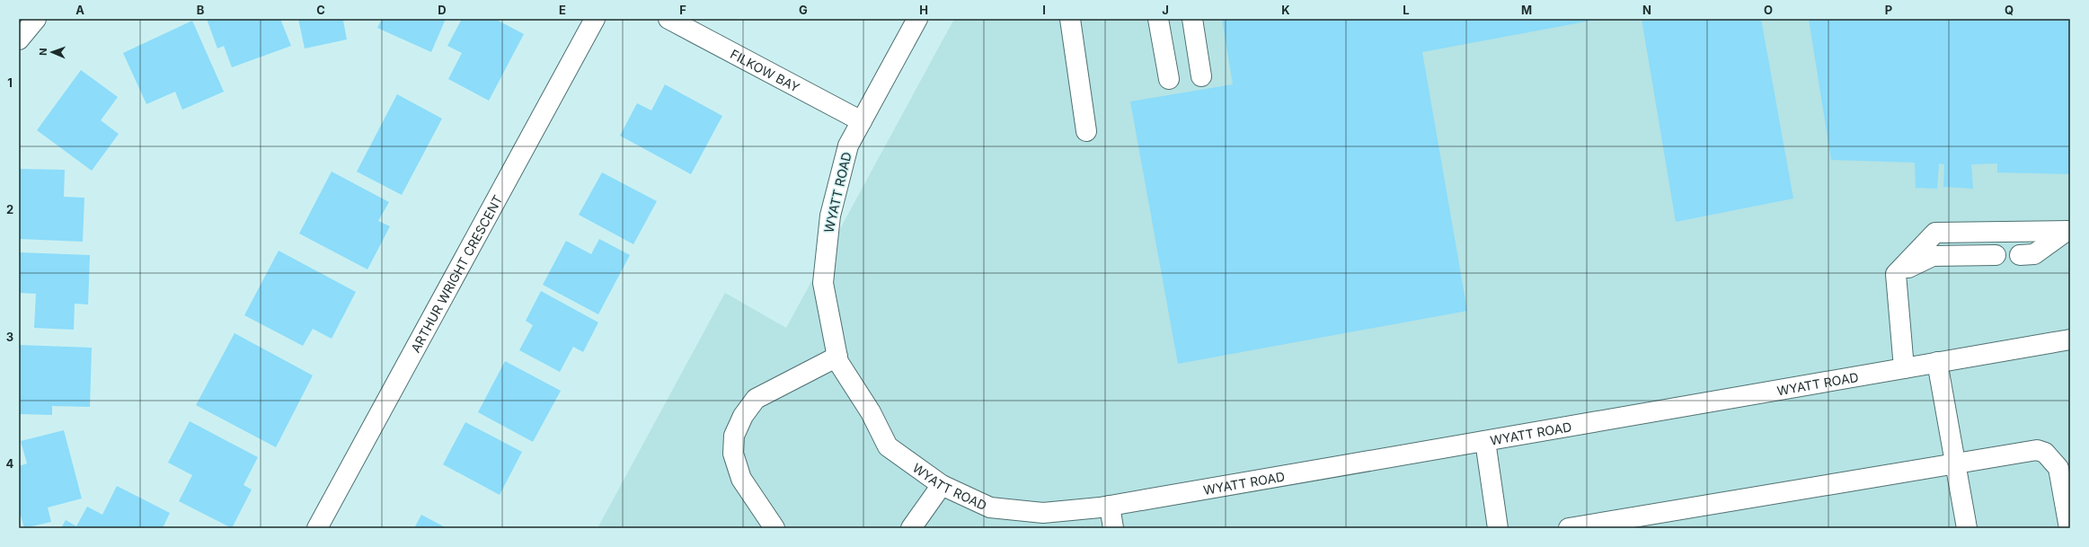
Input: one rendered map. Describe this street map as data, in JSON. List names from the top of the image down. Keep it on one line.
{"streets":{"street":["FILKOW BAY","WYATT ROAD","ARTHUR WRIGHT CRESCENT"]},"crossings":[["FILKOW BAY","WYATT ROAD"]],"north":"left","grid":{"columns":["A","B","C","D","E","F","G","H","I","J","K","L","M","N","O","P","Q"],"rows":["1","2","3","4"]}}
